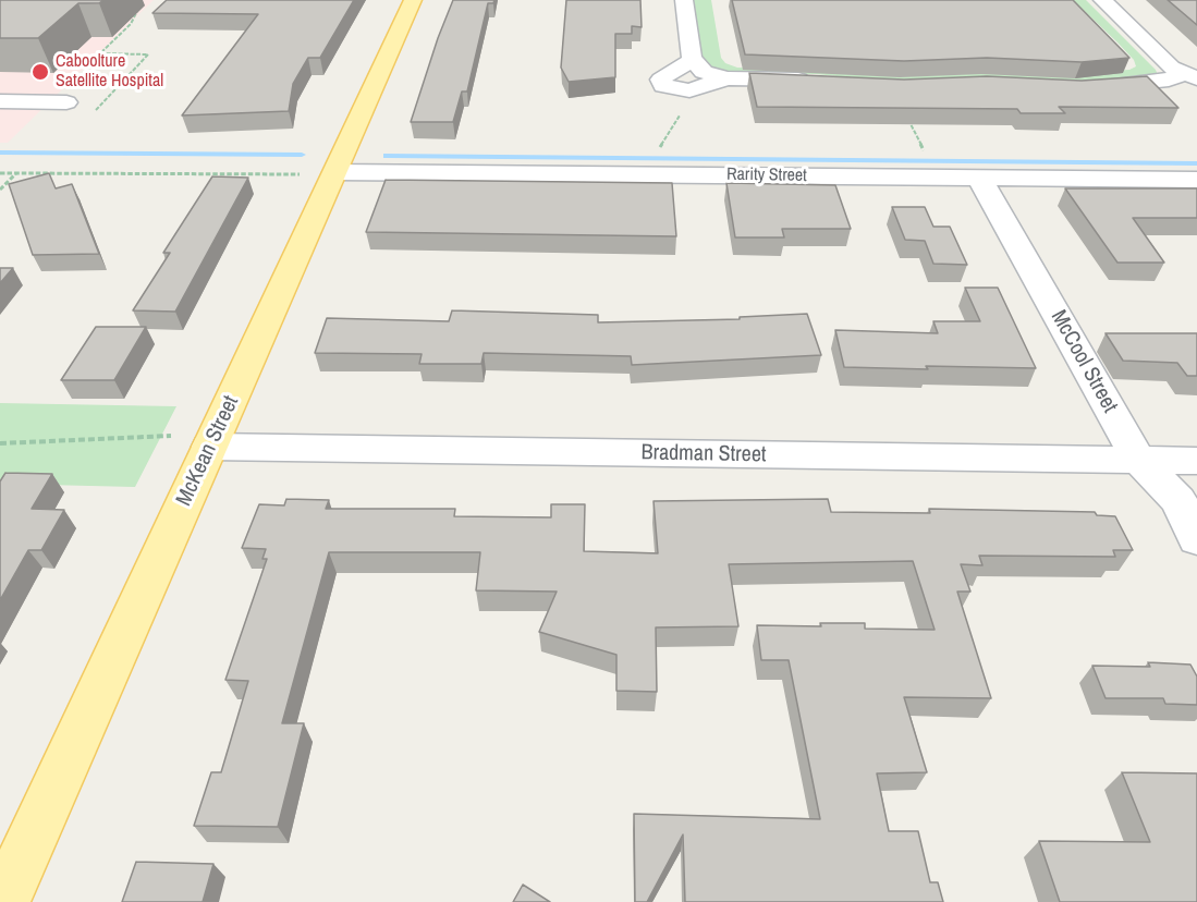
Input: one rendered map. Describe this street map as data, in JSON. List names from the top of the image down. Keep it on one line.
{"streets":{"main road":["McKean Street"],"street":["Rarity Street","McCool Street","Bradman Street"]},"crossings":[["Rarity Street","McCool Street"],["Rarity Street","McKean Street"],["McCool Street","Bradman Street"],["McKean Street","Bradman Street"]],"places":["Caboolture Satellite Hospital"]}
